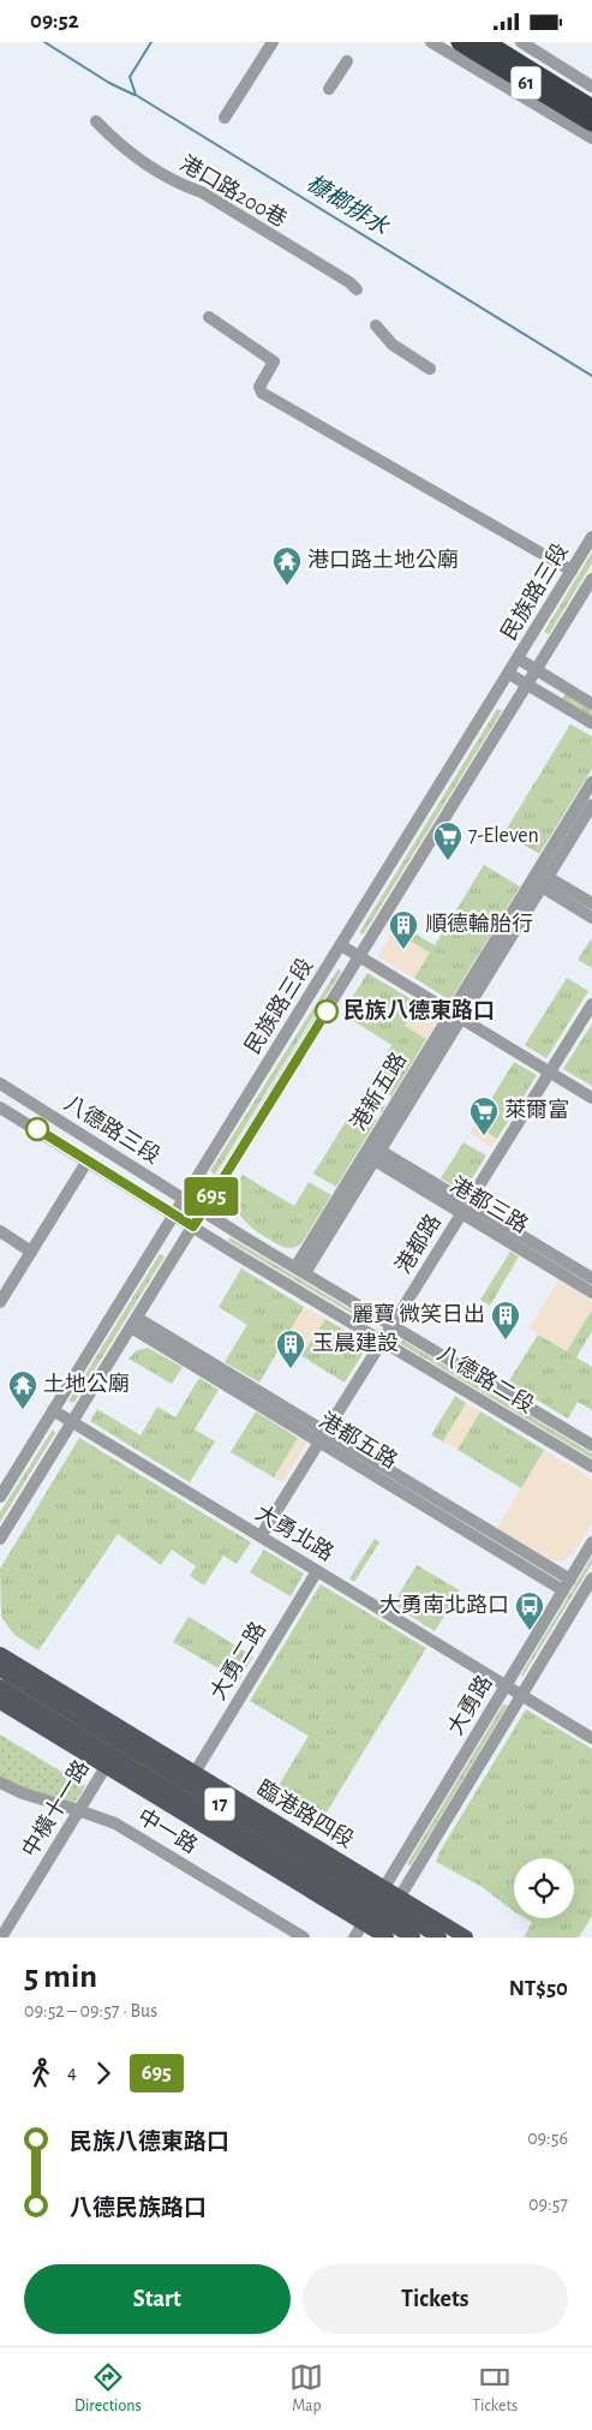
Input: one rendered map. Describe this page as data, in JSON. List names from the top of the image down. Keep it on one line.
{"streets":{"highway":["61"],"main road":["17","臨港路四段"],"street":["港口路200巷","民族路三段","港新五路","八德路三段","港都三路","港都路","八德路二段","港都五路","大勇北路","大勇二路","大勇路","中橫十一路","中一路"]},"crossings":[["民族路三段","八德路三段"],["民族路三段","八德路二段"],["民族路三段","港都五路"],["民族路三段","大勇北路"],["港新五路","港都三路"],["港新五路","八德路二段"],["八德路三段","八德路二段"],["港都三路","港都路"],["港都路","八德路二段"],["港都路","港都五路"],["港都路","大勇北路"],["港都五路","大勇路"],["大勇北路","大勇二路"],["大勇北路","大勇路"],["大勇二路","臨港路四段"],["大勇路","臨港路四段"],["中橫十一路","臨港路四段"],["中橫十一路","中一路"]],"water":["槺榔排水"],"places":{"temple":["港口路土地公廟","土地公廟"],"supermarket":["7-Eleven","萊爾富"],"building":["順德輪胎行","麗寶 微笑日出","玉晨建設"],"other":["民族八德東路口"],"bus stop":["大勇南北路口"]},"lines":["bus line 695"],"page":{"status":"09:52","on_map":"695","heading":["5 min","09:52 – 09:57 · Bus","NT$50"],"legs":["4","695"],"list":[{"name":"民族八德東路口","value":"09:56"},{"name":"八德民族路口","value":"09:57"}],"buttons":["Start","Tickets"],"tabs":["Directions","Map","Tickets"]}}
